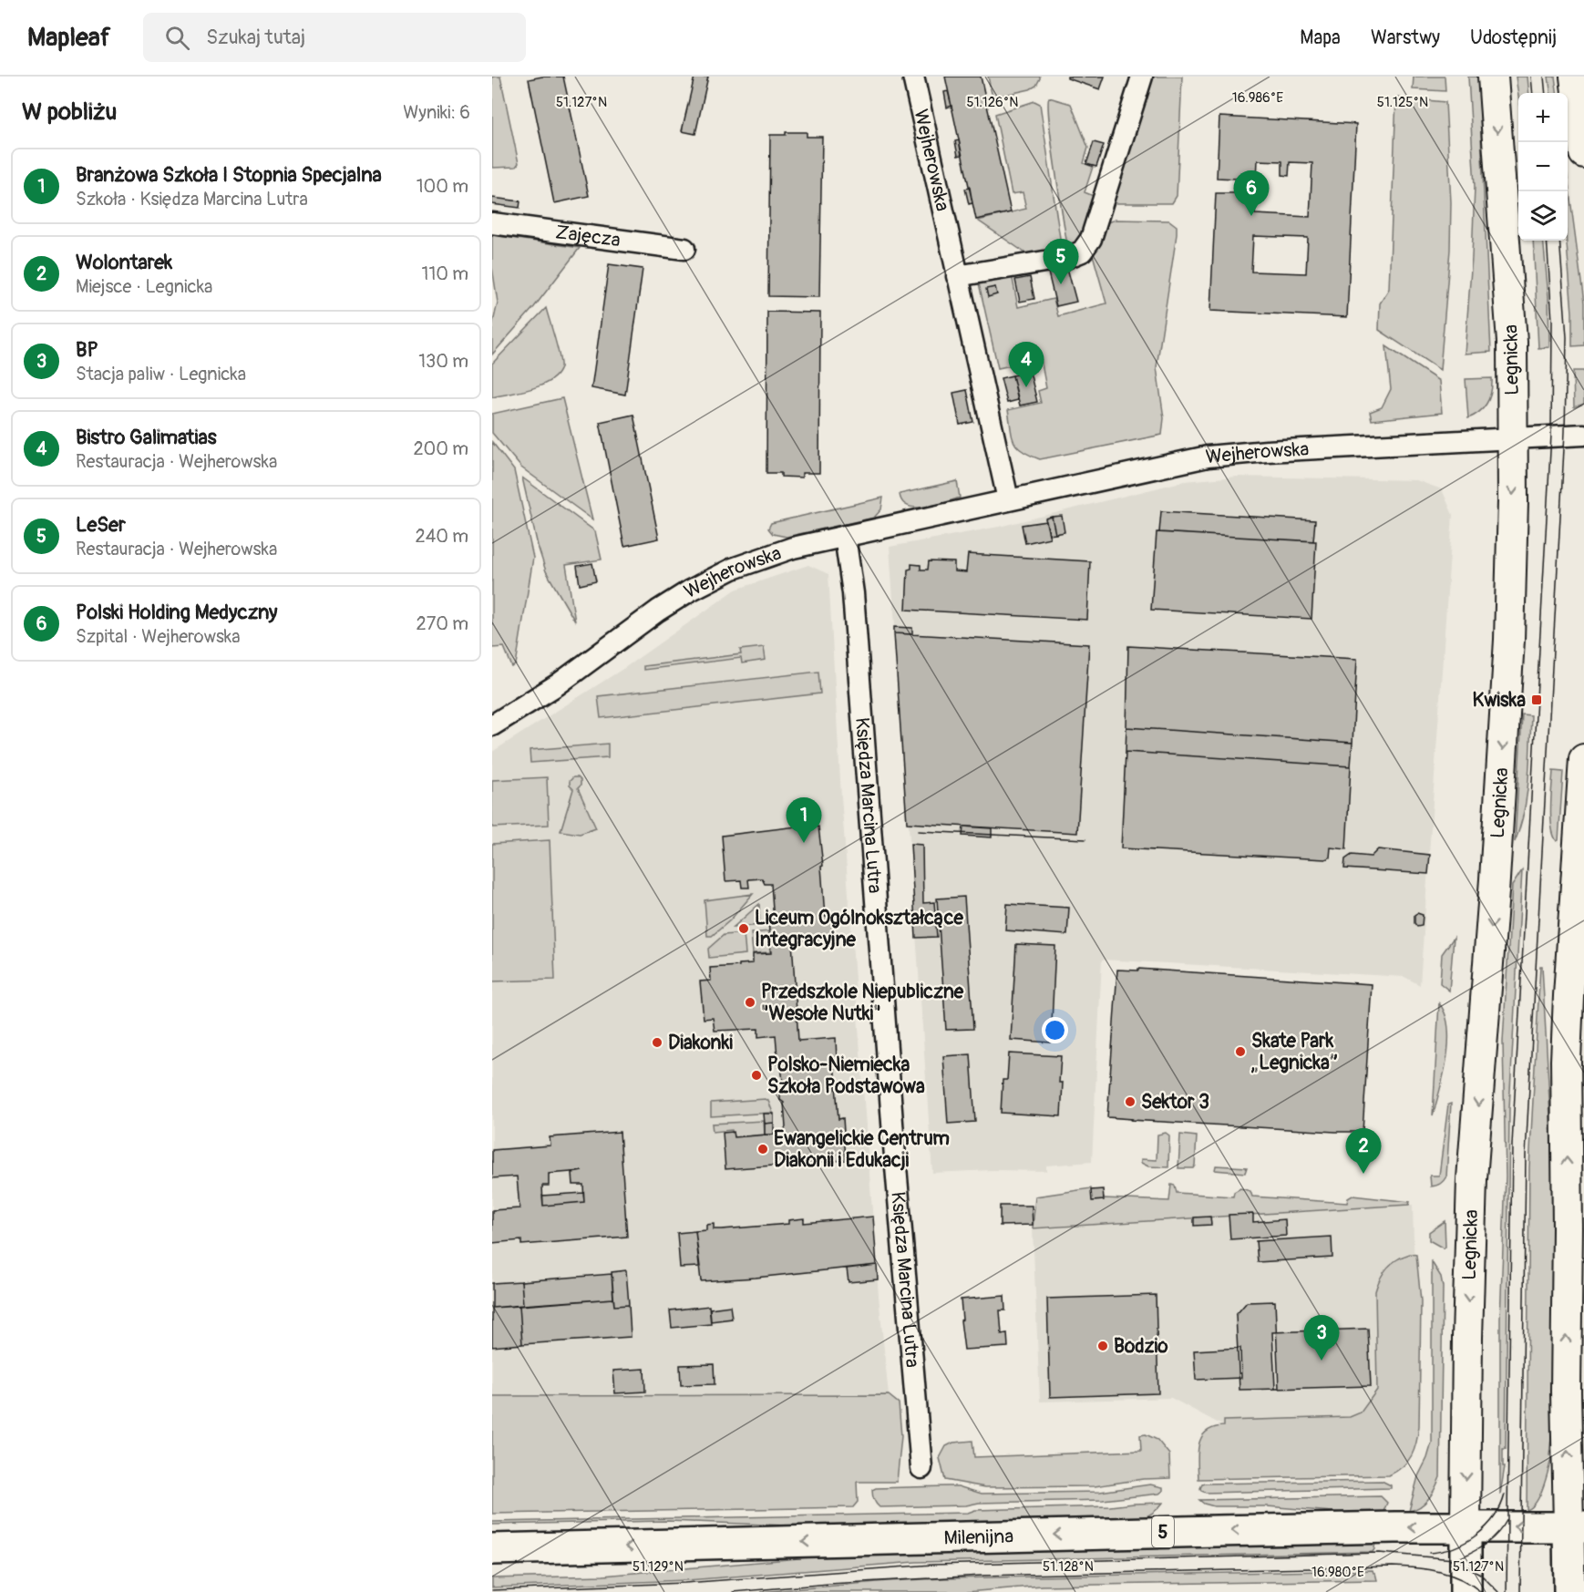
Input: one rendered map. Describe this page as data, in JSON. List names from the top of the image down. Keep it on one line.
{"streets":{"main road":["Legnicka","5","Milenijna"],"street":["Wejherowska","Zajęcza","Księdza Marcina Lutra"]},"crossings":[["Wejherowska","Legnicka"],["Wejherowska","Księdza Marcina Lutra"],["Legnicka","5"],["Legnicka","Milenijna"],["5","Milenijna"]],"one_way":["Milenijna"],"places":{"transit":["Kwiska"],"other":["Liceum Ogólnokształcące Integracyjne","Przedszkole Niepubliczne \"Wesołe Nutki\"","Diakonki","Skate Park „Legnicka”","Polsko-Niemiecka Szkoła Podstawowa","Sektor 3","Ewangelickie Centrum Diakonii i Edukacji","Bodzio"]},"page":{"header":"Mapleaf","search":"Szukaj tutaj","nav":["Mapa","Warstwy","Udostępnij"],"heading":["W pobliżu","Wyniki: 6"],"map_buttons":["+","−"],"list":[{"mark":"1","name":"Branżowa Szkoła I Stopnia Specjalna","note":"Szkoła · Księdza Marcina Lutra","value":"100 m"},{"mark":"2","name":"Wolontarek","note":"Miejsce · Legnicka","value":"110 m"},{"mark":"3","name":"BP","note":"Stacja paliw · Legnicka","value":"130 m"},{"mark":"4","name":"Bistro Galimatias","note":"Restauracja · Wejherowska","value":"200 m"},{"mark":"5","name":"LeSer","note":"Restauracja · Wejherowska","value":"240 m"},{"mark":"6","name":"Polski Holding Medyczny","note":"Szpital · Wejherowska","value":"270 m"}],"pins":["6","5","4","1","2","3"]},"coordinates":["16.986°E","51.127°N","51.126°N","51.125°N","51.129°N","51.128°N","16.980°E"]}
